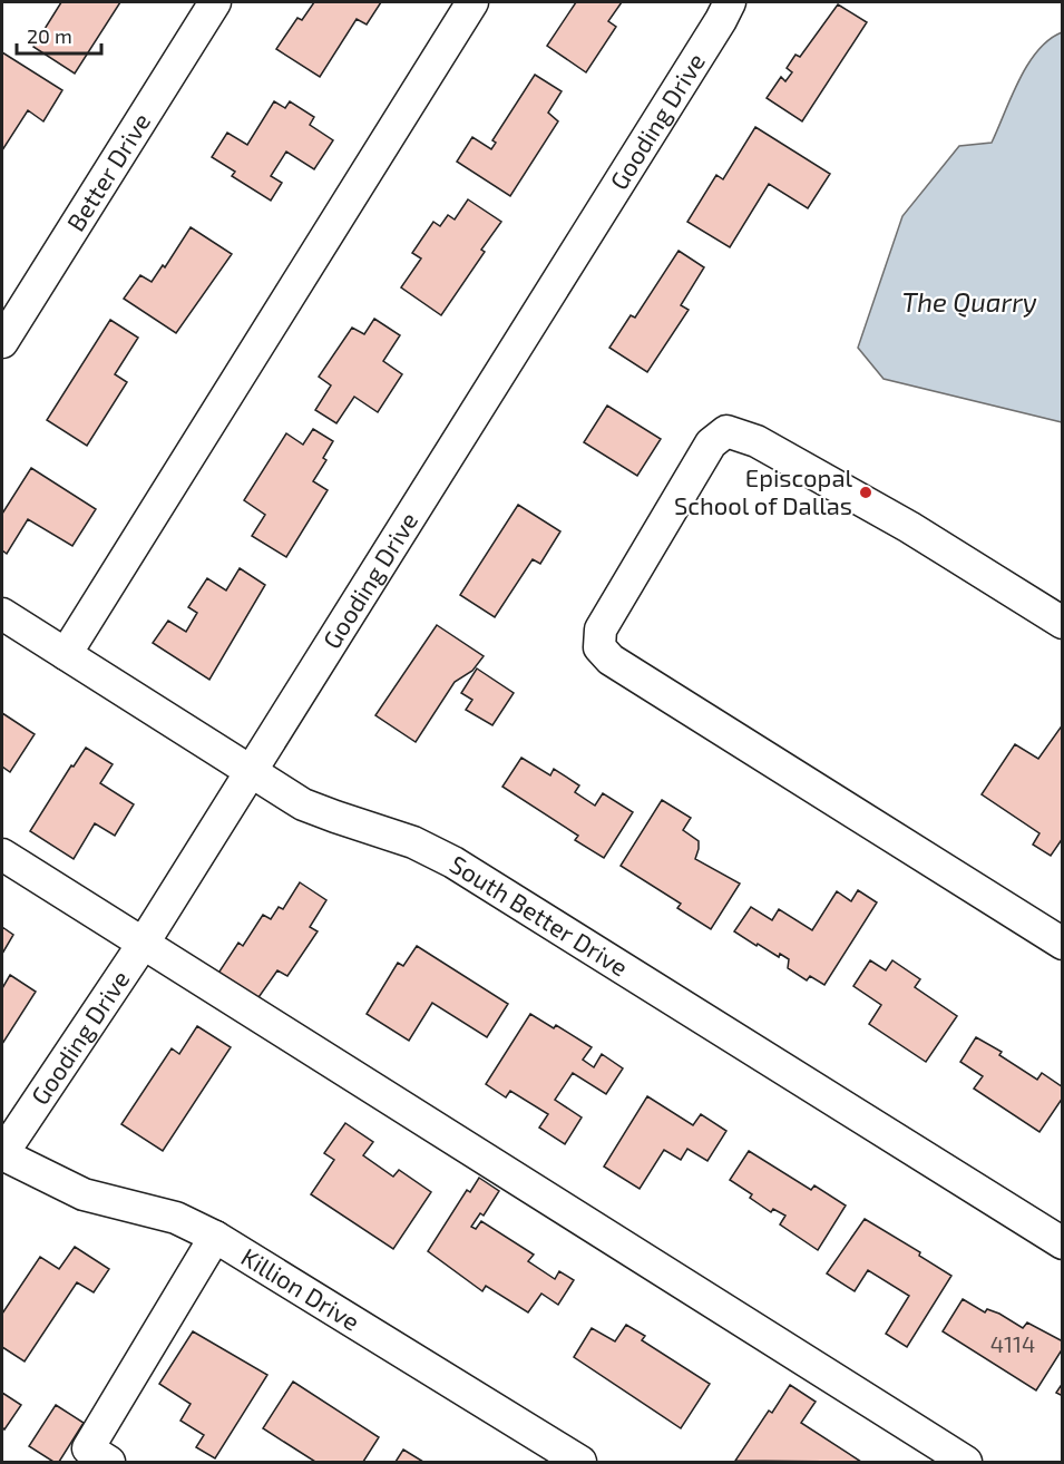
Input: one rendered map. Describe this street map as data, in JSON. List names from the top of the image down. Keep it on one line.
{"streets":{"street":["Gooding Drive","Better Drive","South Better Drive","Killion Drive"]},"crossings":[["Gooding Drive","South Better Drive"],["Gooding Drive","Killion Drive"]],"water":["The Quarry"],"places":["Episcopal School of Dallas"],"house_numbers":["4114"],"scale_bar":"20 m"}
